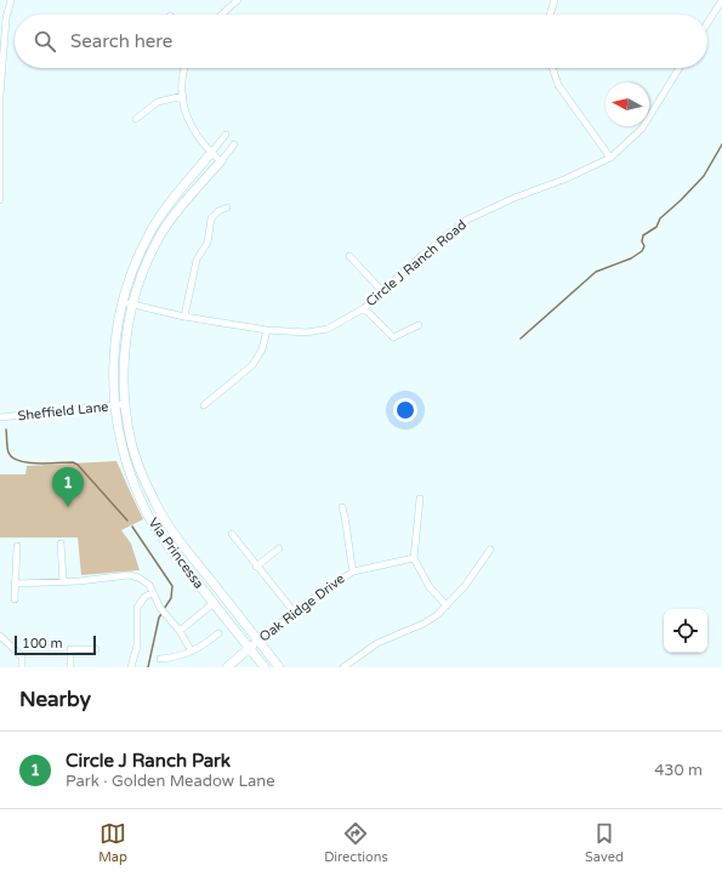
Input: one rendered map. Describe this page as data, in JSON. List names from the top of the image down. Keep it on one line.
{"streets":{"street":["Circle J Ranch Road","Sheffield Lane","Via Princessa","Oak Ridge Drive"]},"crossings":[["Circle J Ranch Road","Via Princessa"],["Sheffield Lane","Via Princessa"],["Via Princessa","Oak Ridge Drive"]],"scale_bar":"100 m","north":"left","page":{"search":"Search here","pins":"1","scale":"100 m","heading":"Nearby","list":[{"mark":"1","name":"Circle J Ranch Park","note":"Park · Golden Meadow Lane","value":"430 m"}],"nav":["Map","Directions","Saved"]}}
